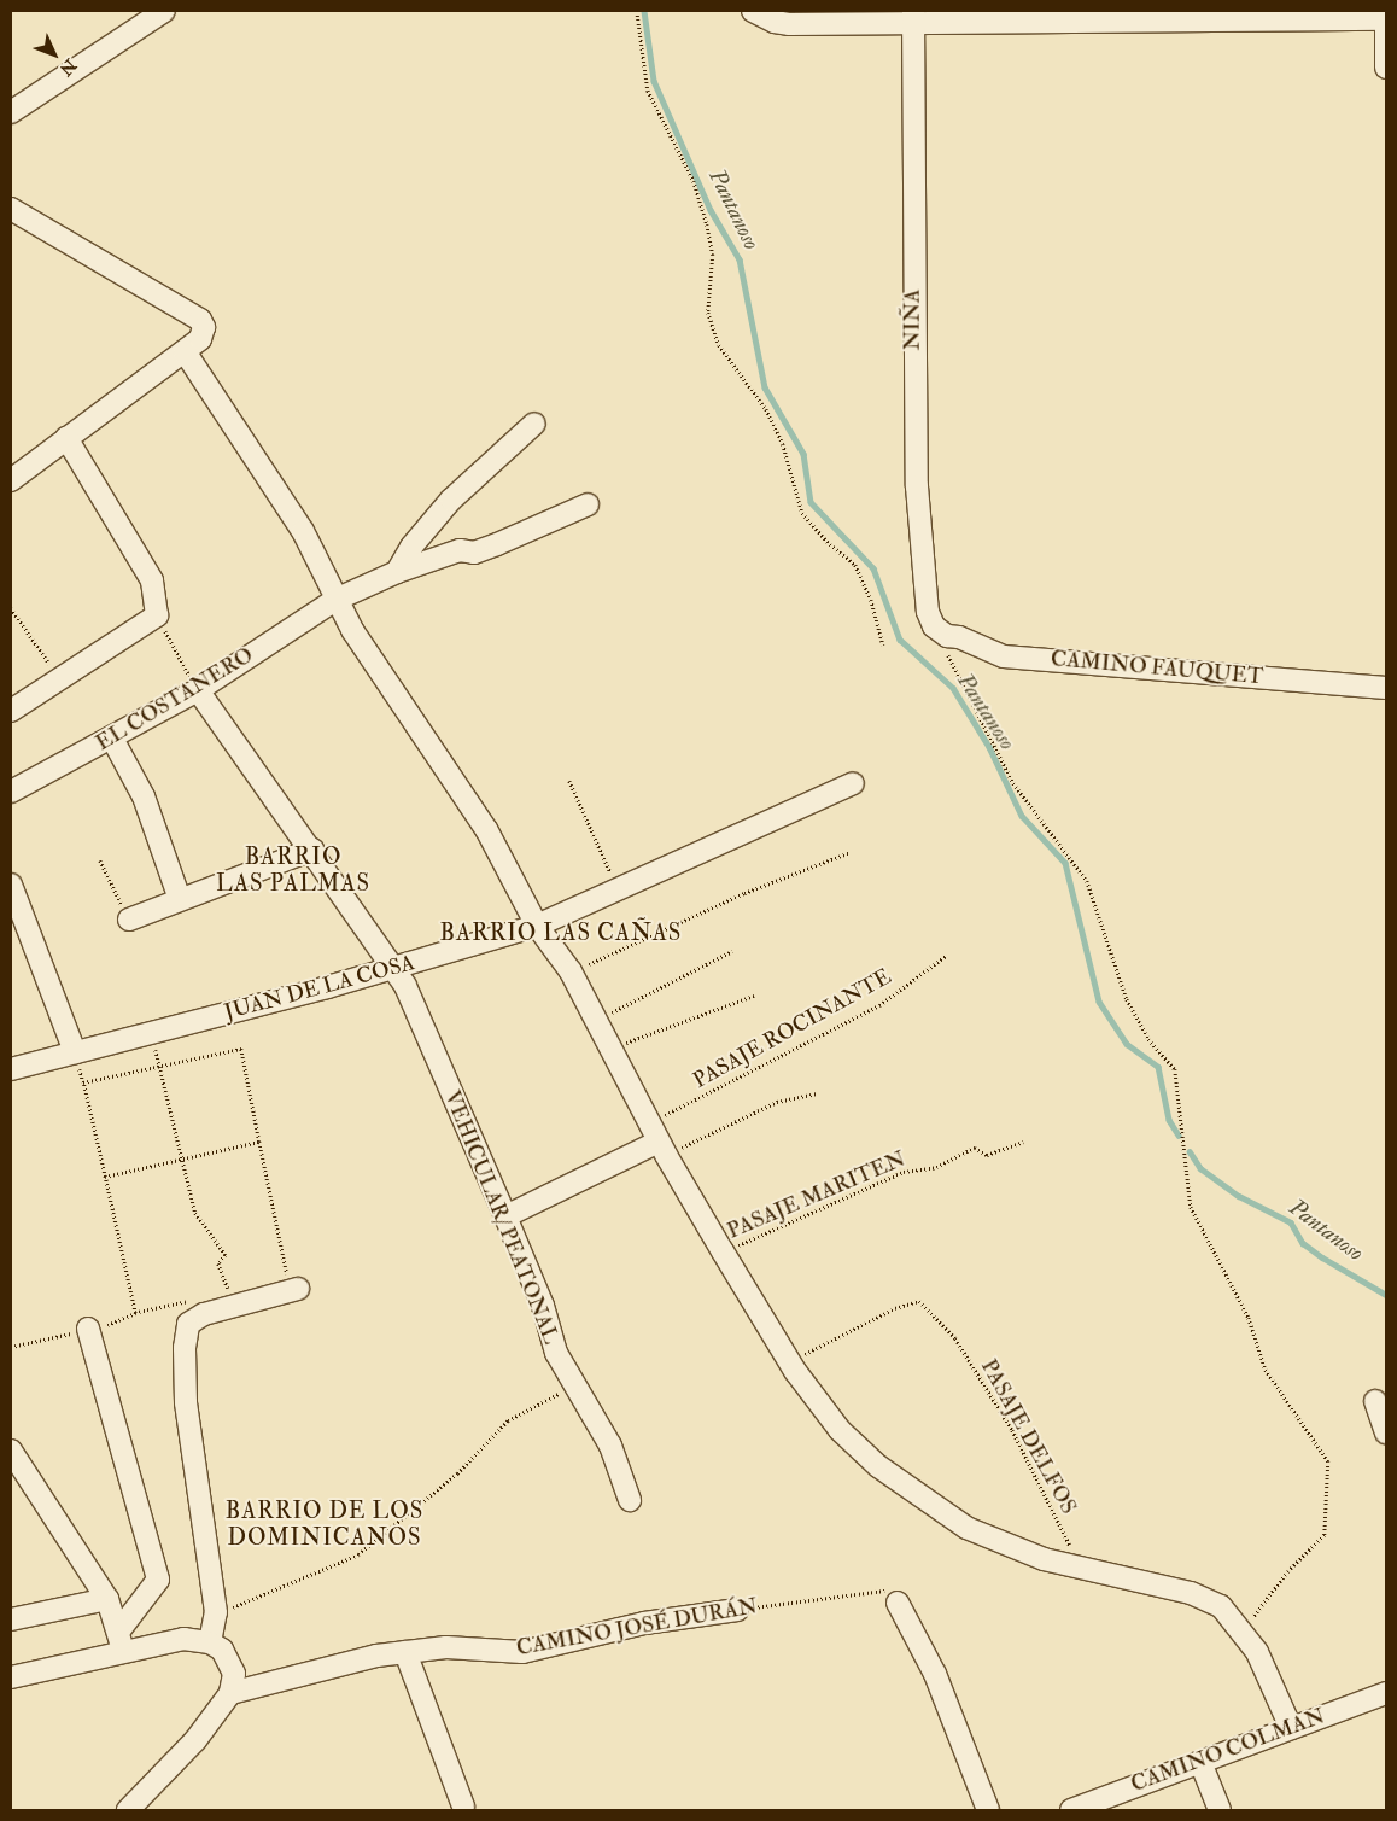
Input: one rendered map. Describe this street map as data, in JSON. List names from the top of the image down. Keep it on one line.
{"streets":{"street":["NIÑA","CAMINO FAUQUET","EL COSTANERO","JUAN DE LA COSA","VEHICULAR/ PEATONAL","CAMINO JOSÉ DURÁN","CAMINO COLMAN"],"path":["PASAJE ROCINANTE","PASAJE MARITEN","PASAJE DELFOS"]},"crossings":[["NIÑA","CAMINO FAUQUET"],["EL COSTANERO","VEHICULAR/ PEATONAL"],["JUAN DE LA COSA","VEHICULAR/ PEATONAL"]],"districts":["BARRIO LAS PALMAS","BARRIO LAS CAÑAS","BARRIO DE LOS DOMINICANOS"],"water":["Pantanoso"],"north":"bottom right"}
